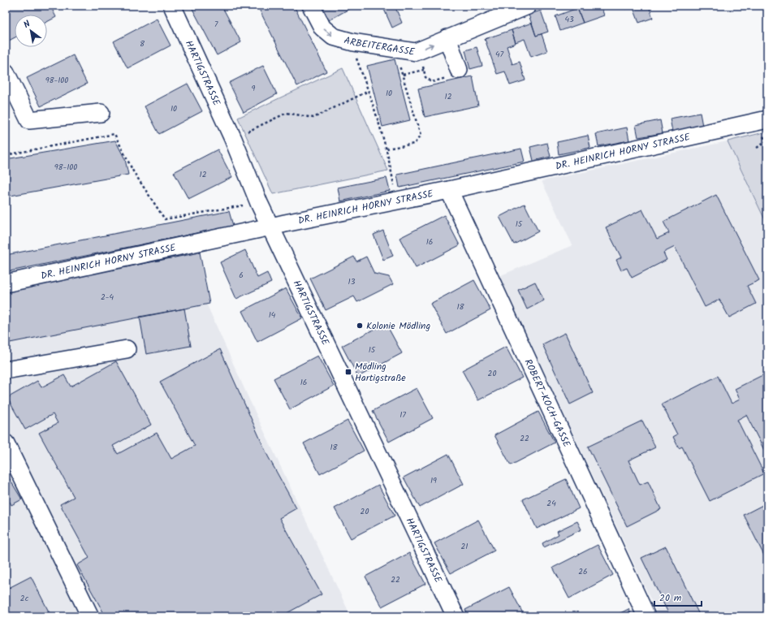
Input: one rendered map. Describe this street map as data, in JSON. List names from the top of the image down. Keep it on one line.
{"streets":{"street":["ARBEITERGASSE","HARTIGSTRASSE","DR. HEINRICH HORNY STRASSE","ROBERT-KOCH-GASSE"]},"crossings":[["HARTIGSTRASSE","DR. HEINRICH HORNY STRASSE"],["DR. HEINRICH HORNY STRASSE","ROBERT-KOCH-GASSE"]],"places":{"other":["Kolonie Mödling"],"transit":["Mödling Hartigstraße"]},"house_numbers":["43","7","8","47","98-100","9","10","12","10","98-100","12","15","16","6","13","2-4","18","14","15","20","16","17","22","18","19","24","20","21","26","22","2c"],"scale_bar":"20 m","north":"top left"}
